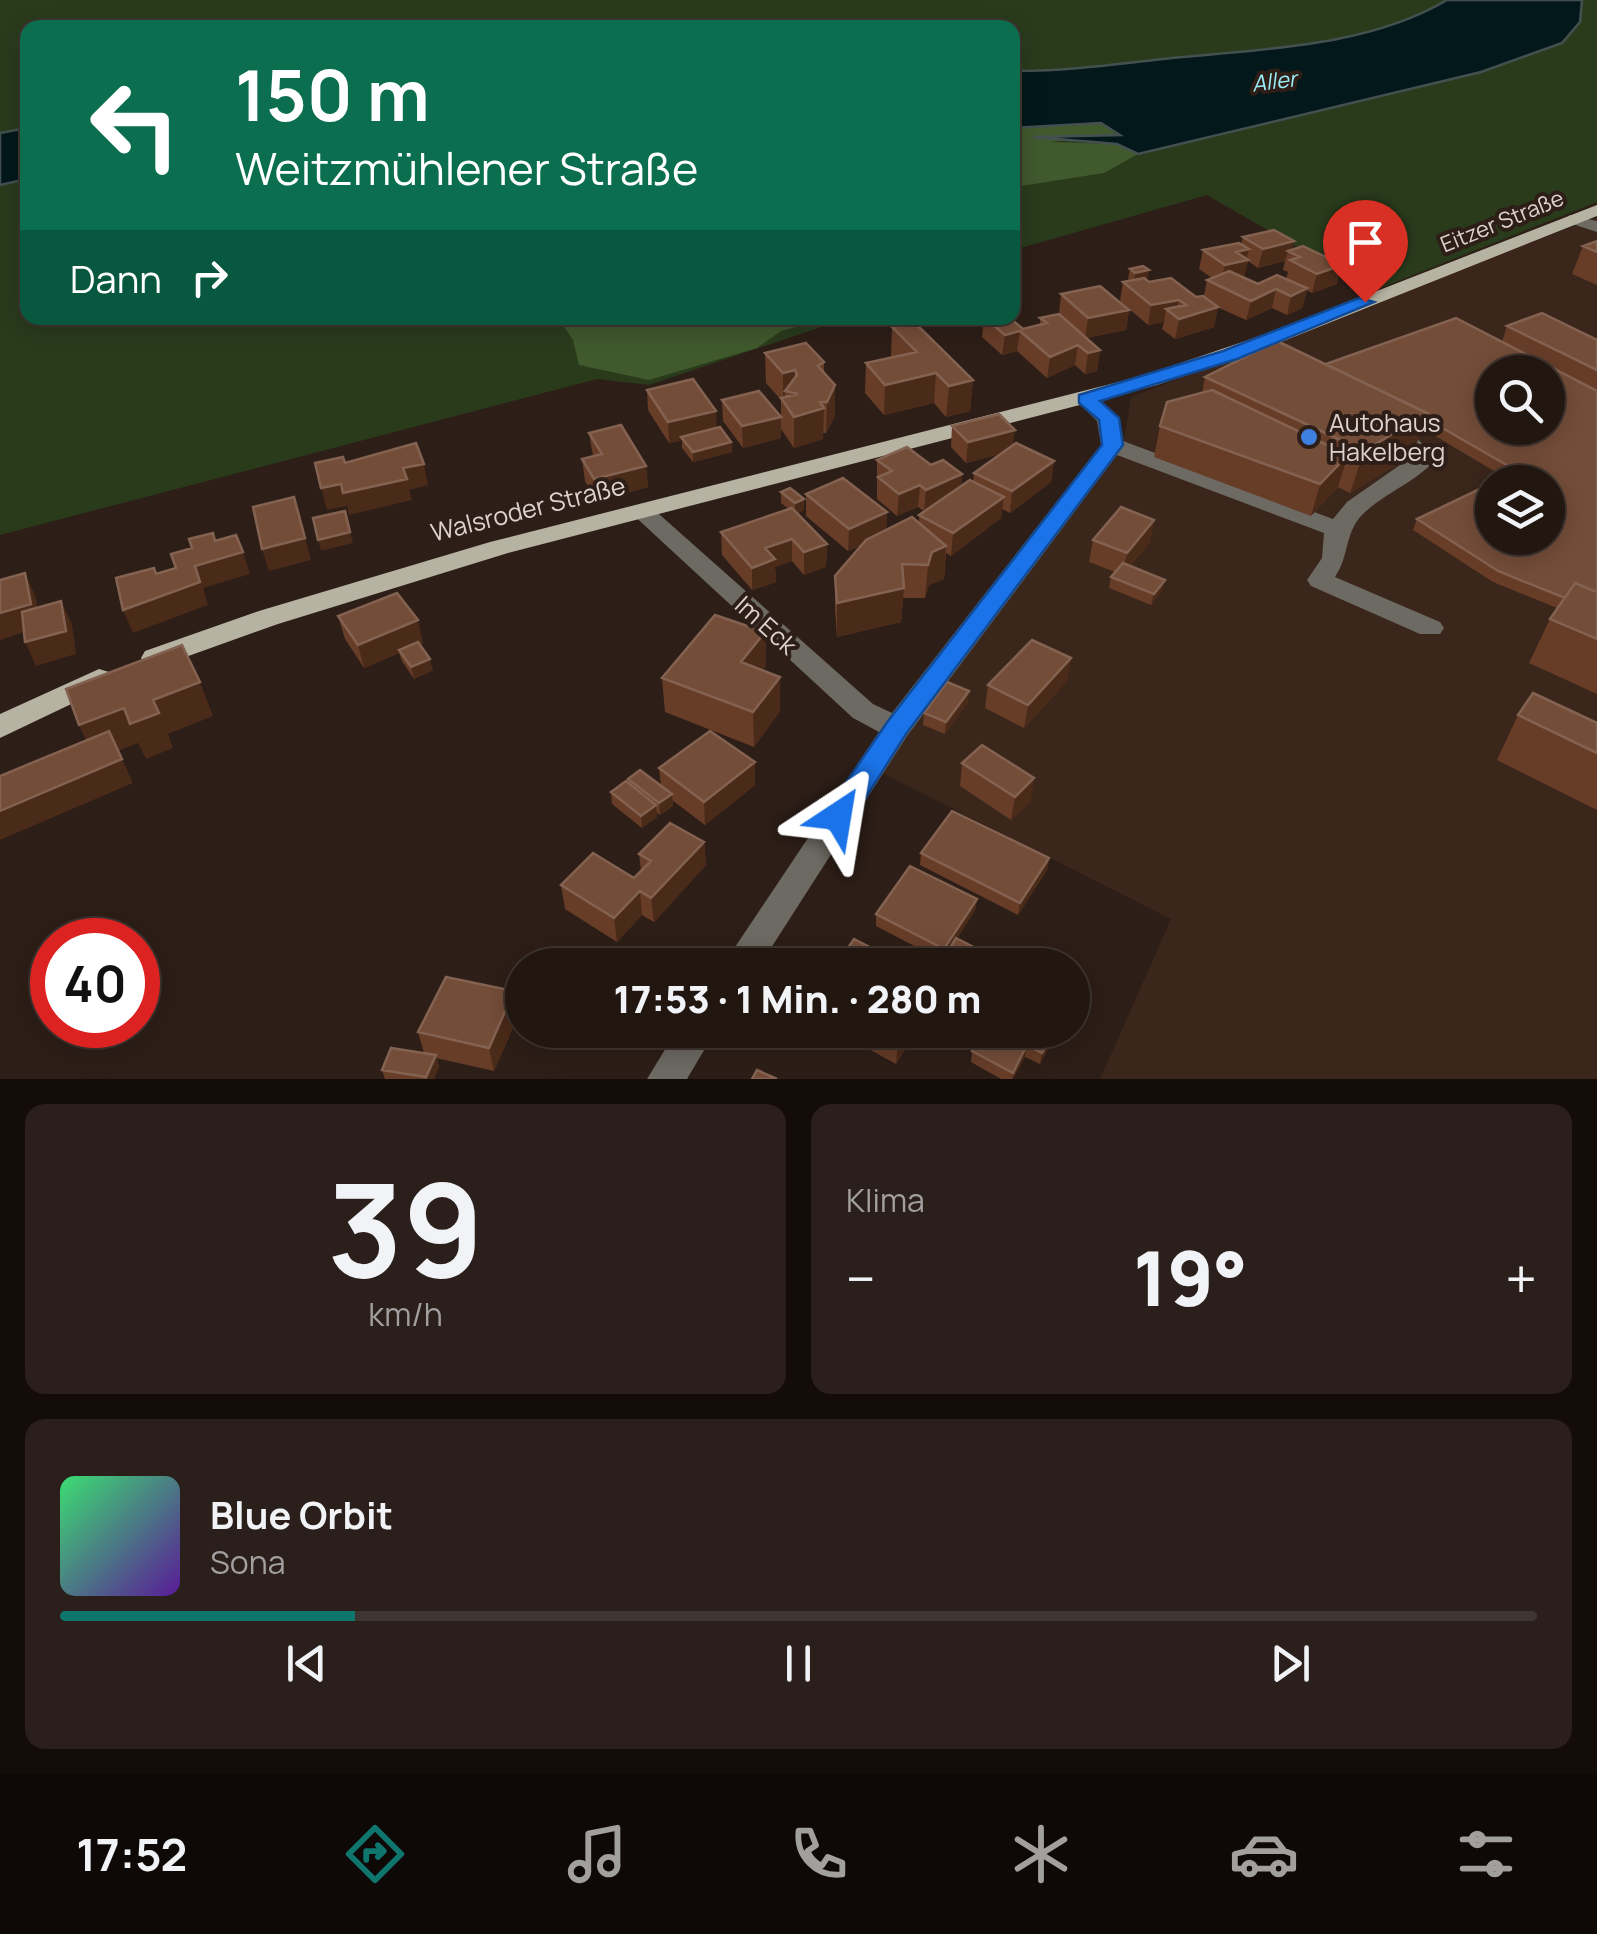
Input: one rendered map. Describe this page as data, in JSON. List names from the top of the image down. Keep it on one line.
{"streets":{"main road":["Eitzer Straße","Walsroder Straße"],"street":["Im Eck"]},"crossings":[["Eitzer Straße","Walsroder Straße"],["Walsroder Straße","Im Eck"]],"water":["Aller"],"places":["Autohaus Hakelberg"],"page":{"turn":["150 m","Weitzmühlener Straße"],"then":"Dann","limit":"40","trip":"17:53 · 1 Min. · 280 m","tile":[["39","km/h"],"Klima"],"heat":["−","19°","+"],"song":["Blue Orbit","Sona"],"tabs":"17:52"}}
